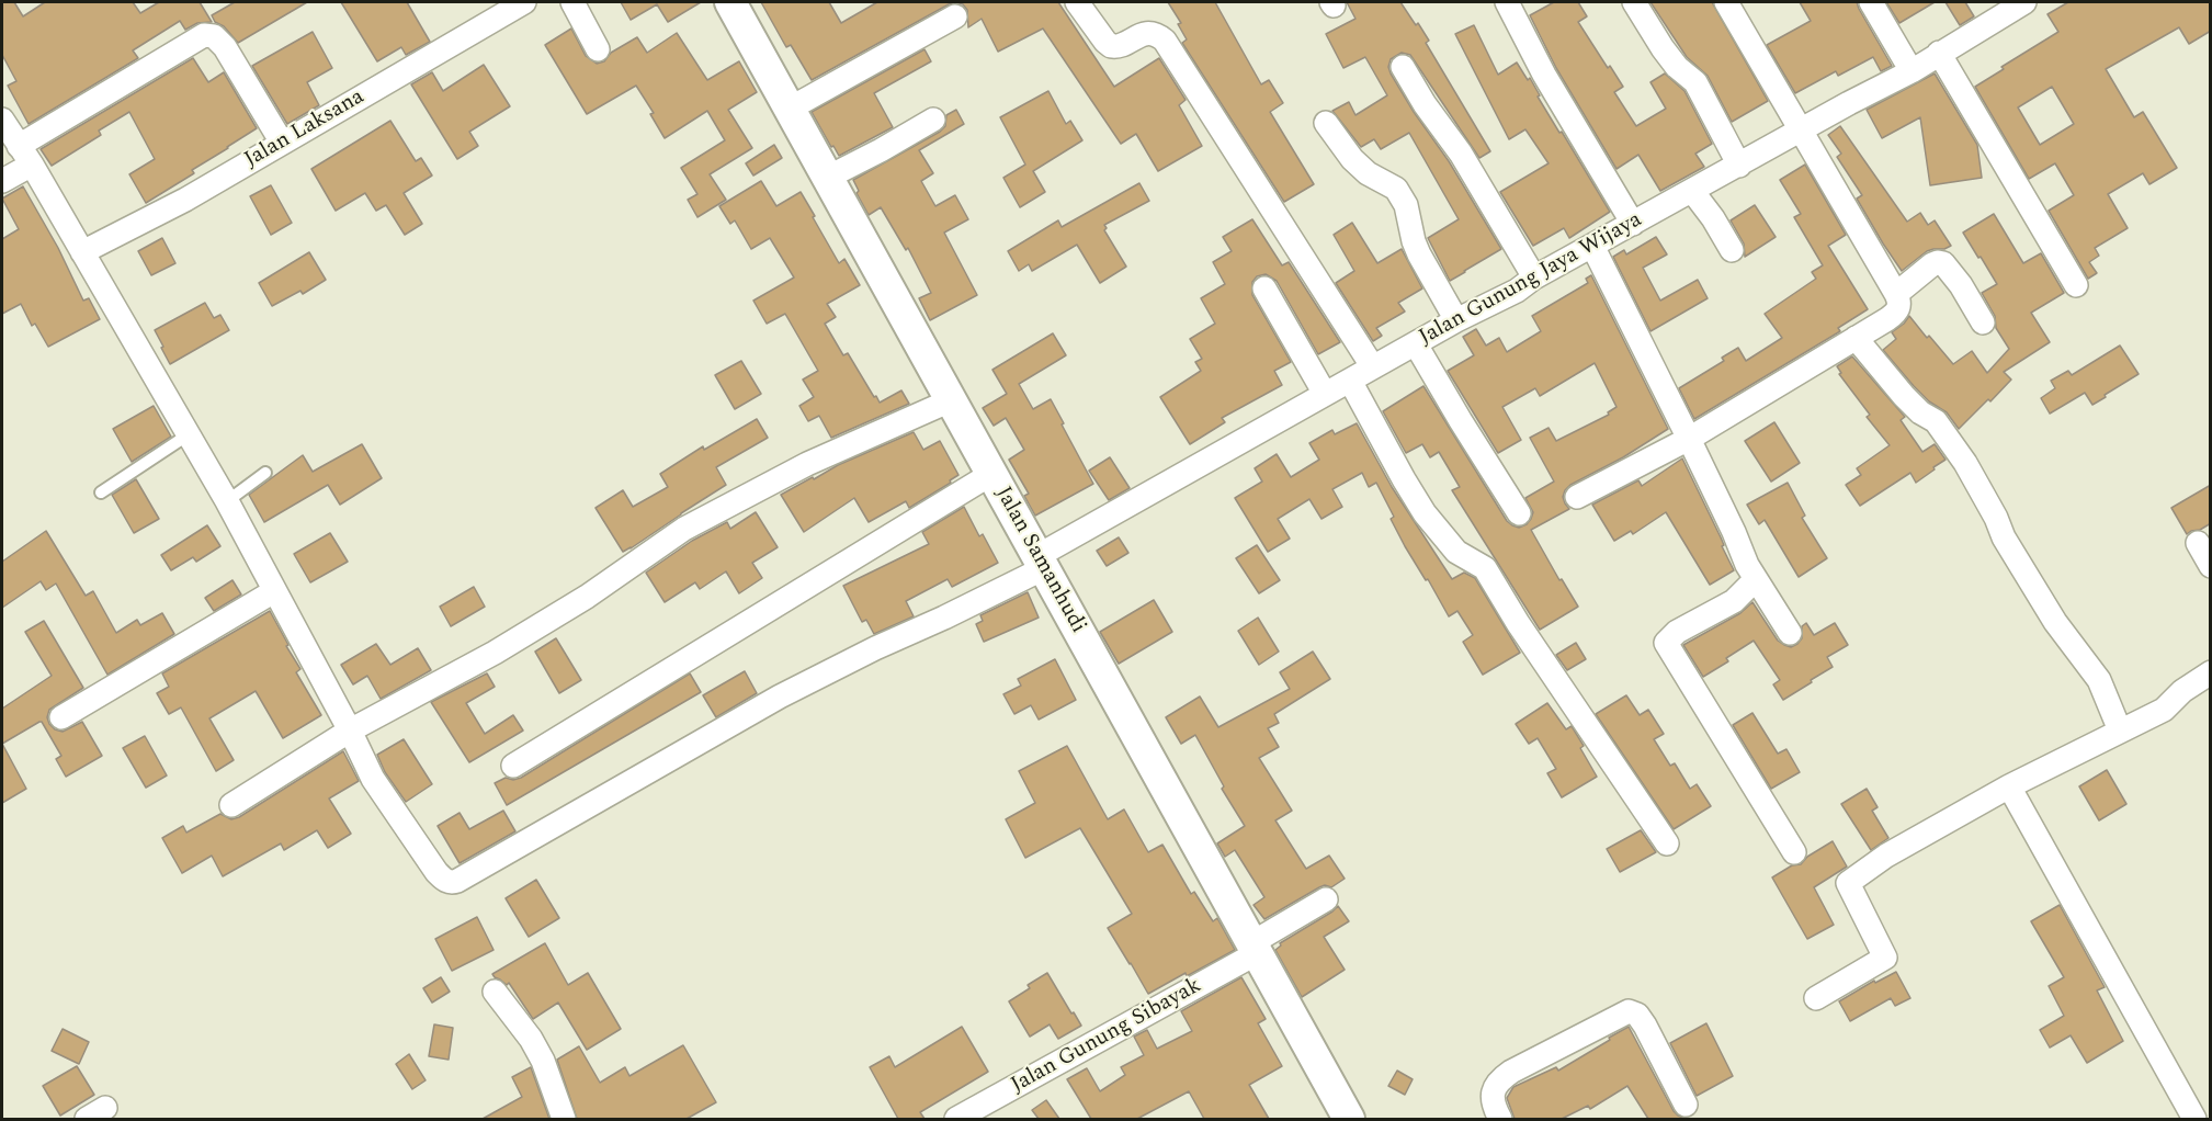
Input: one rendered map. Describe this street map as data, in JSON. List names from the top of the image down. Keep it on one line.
{"streets":{"street":["Jalan Laksana","Jalan Gunung Jaya Wijaya","Jalan Samanhudi","Jalan Gunung Sibayak"]},"crossings":[["Jalan Gunung Jaya Wijaya","Jalan Samanhudi"],["Jalan Samanhudi","Jalan Gunung Sibayak"]]}
